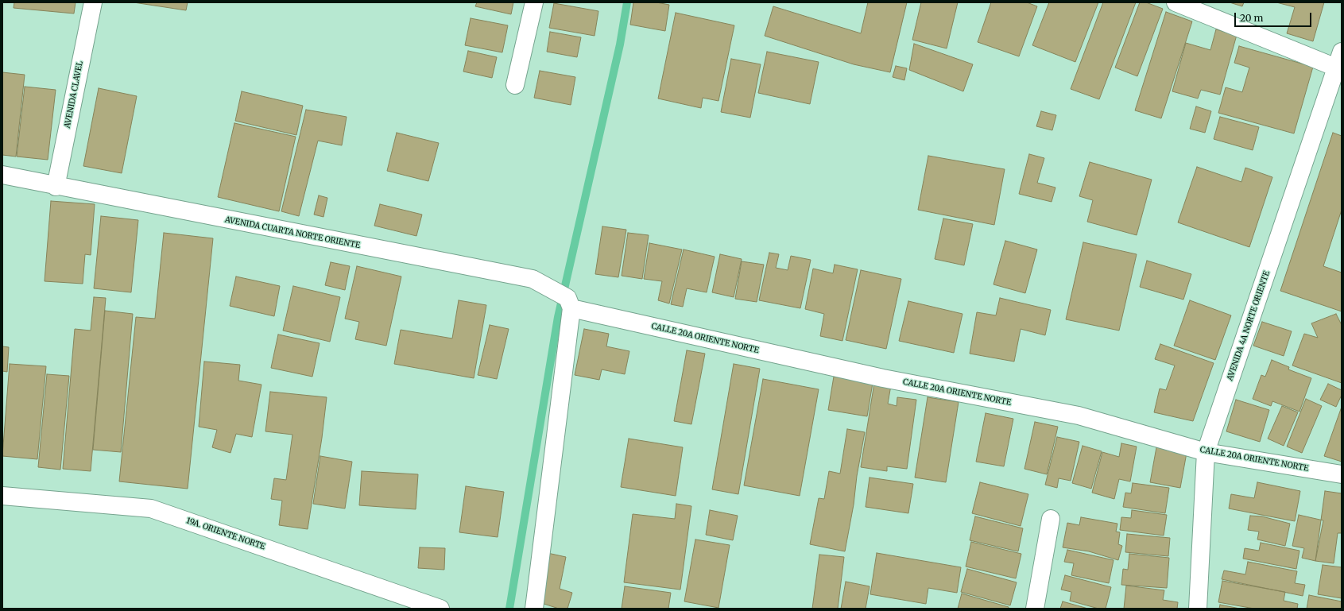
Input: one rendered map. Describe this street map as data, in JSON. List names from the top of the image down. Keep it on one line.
{"streets":{"street":["AVENIDA CLAVEL","AVENIDA CUARTA NORTE ORIENTE","AVENIDA 4A NORTE ORIENTE","CALLE 20A ORIENTE NORTE","19A. ORIENTE NORTE"]},"crossings":[["AVENIDA CLAVEL","AVENIDA CUARTA NORTE ORIENTE"],["AVENIDA CUARTA NORTE ORIENTE","CALLE 20A ORIENTE NORTE"],["AVENIDA 4A NORTE ORIENTE","CALLE 20A ORIENTE NORTE"]],"scale_bar":"20 m"}
